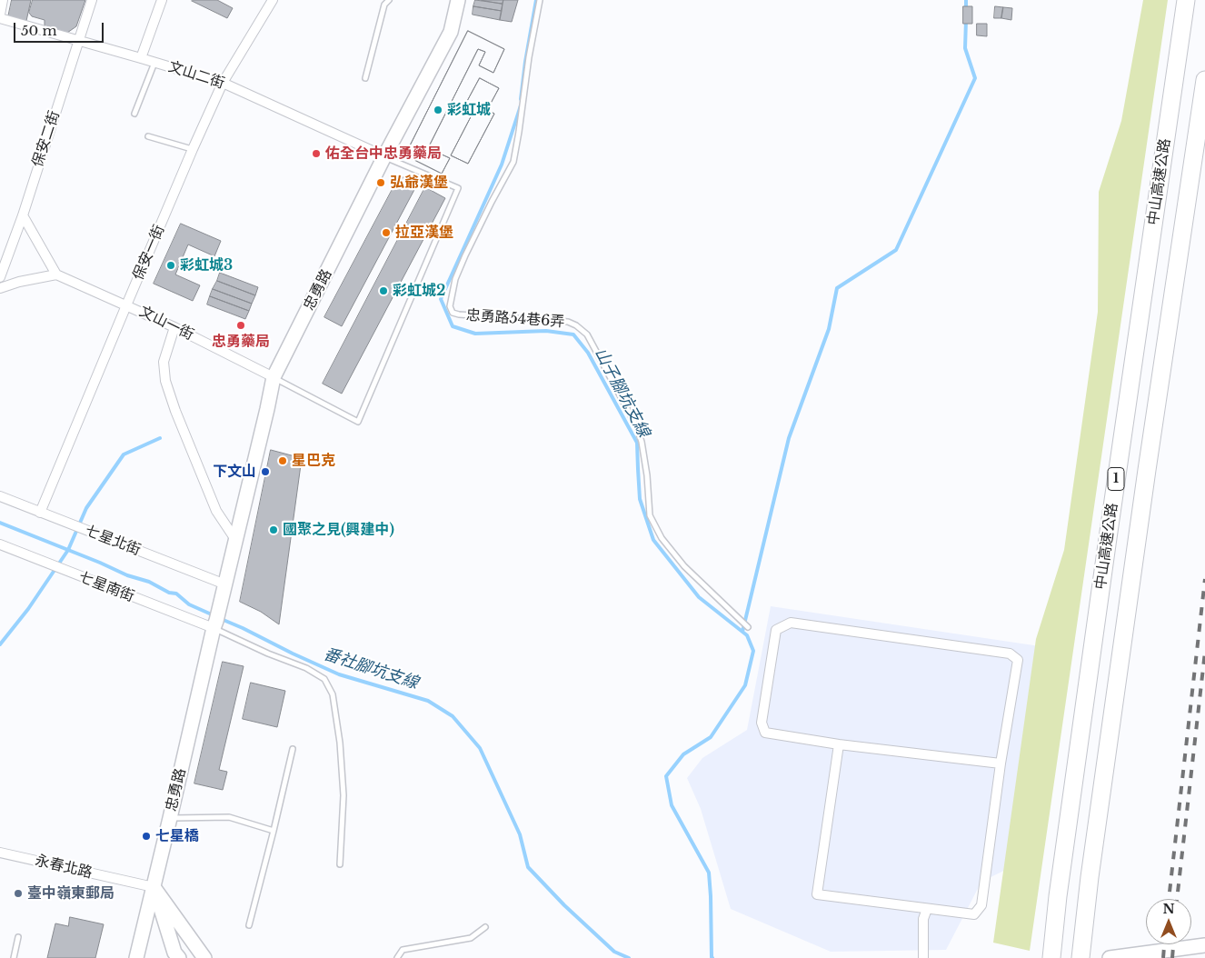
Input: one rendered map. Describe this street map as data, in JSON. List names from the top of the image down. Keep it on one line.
{"streets":{"highway":["中山高速公路","1"],"main road":["忠勇路"],"street":["文山二街","保安二街","保安一街","文山一街","七星北街","七星南街","永春北路"],"lane":["忠勇路54巷6弄"]},"crossings":[["文山二街","保安二街"],["文山二街","保安一街"],["文山二街","忠勇路"],["保安一街","文山一街"],["保安一街","七星北街"],["忠勇路","文山一街"],["忠勇路","七星北街"],["忠勇路","七星南街"],["忠勇路","永春北路"]],"water":["山子腳坑支線","番社腳坑支線"],"places":["彩虹城","佑全台中忠勇藥局","弘爺漢堡","拉亞漢堡","彩虹城3","彩虹城2","忠勇藥局","星巴克","下文山","國聚之見(興建中)","七星橋","臺中嶺東郵局"],"scale_bar":"50 m","north":"top"}
